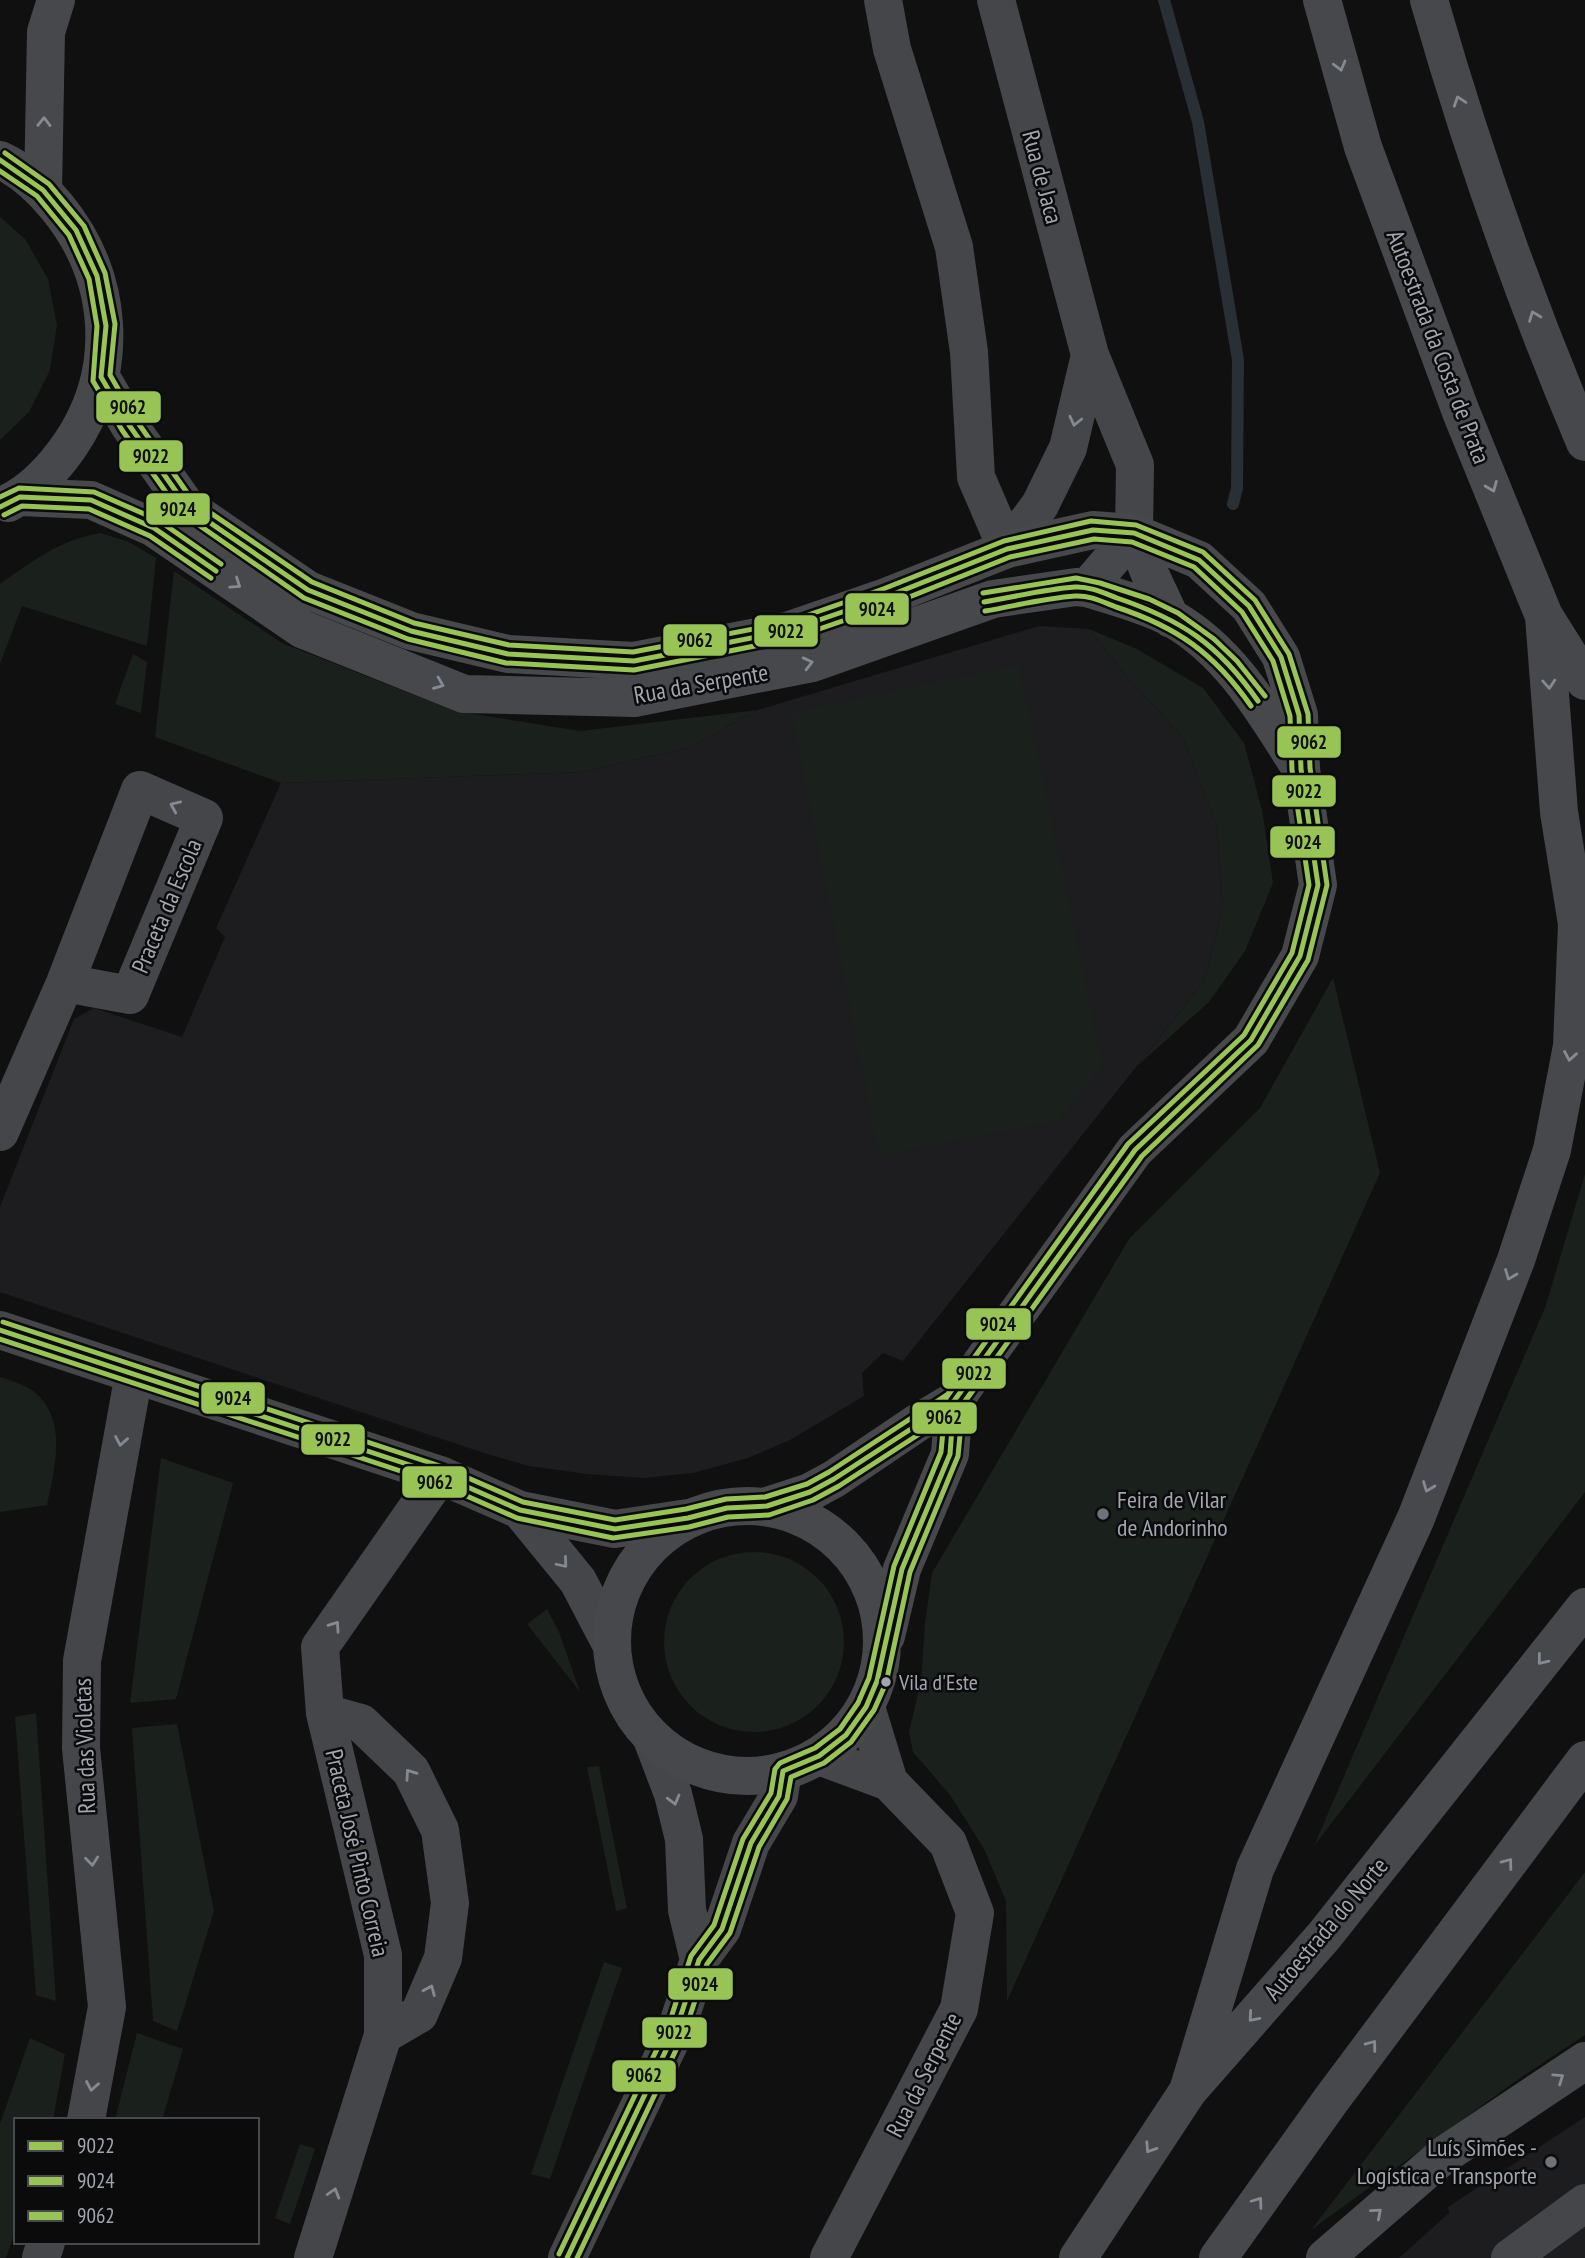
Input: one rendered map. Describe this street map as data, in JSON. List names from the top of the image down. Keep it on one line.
{"streets":{"main road":["Rua de Jaca","Autoestrada da Costa de Prata","Rua da Serpente","Autoestrada do Norte"],"street":["Praceta da Escola","Rua das Violetas","Praceta José Pinto Correia"]},"crossings":[["Rua de Jaca","Rua da Serpente"]],"one_way":["Rua das Violetas"],"places":["Feira de Vilar de Andorinho","Vila d'Este","Luís Simões - Logística e Transporte"],"lines":["transit line 9062","transit line 9022","transit line 9024"],"legend":["9022","9024","9062"]}
